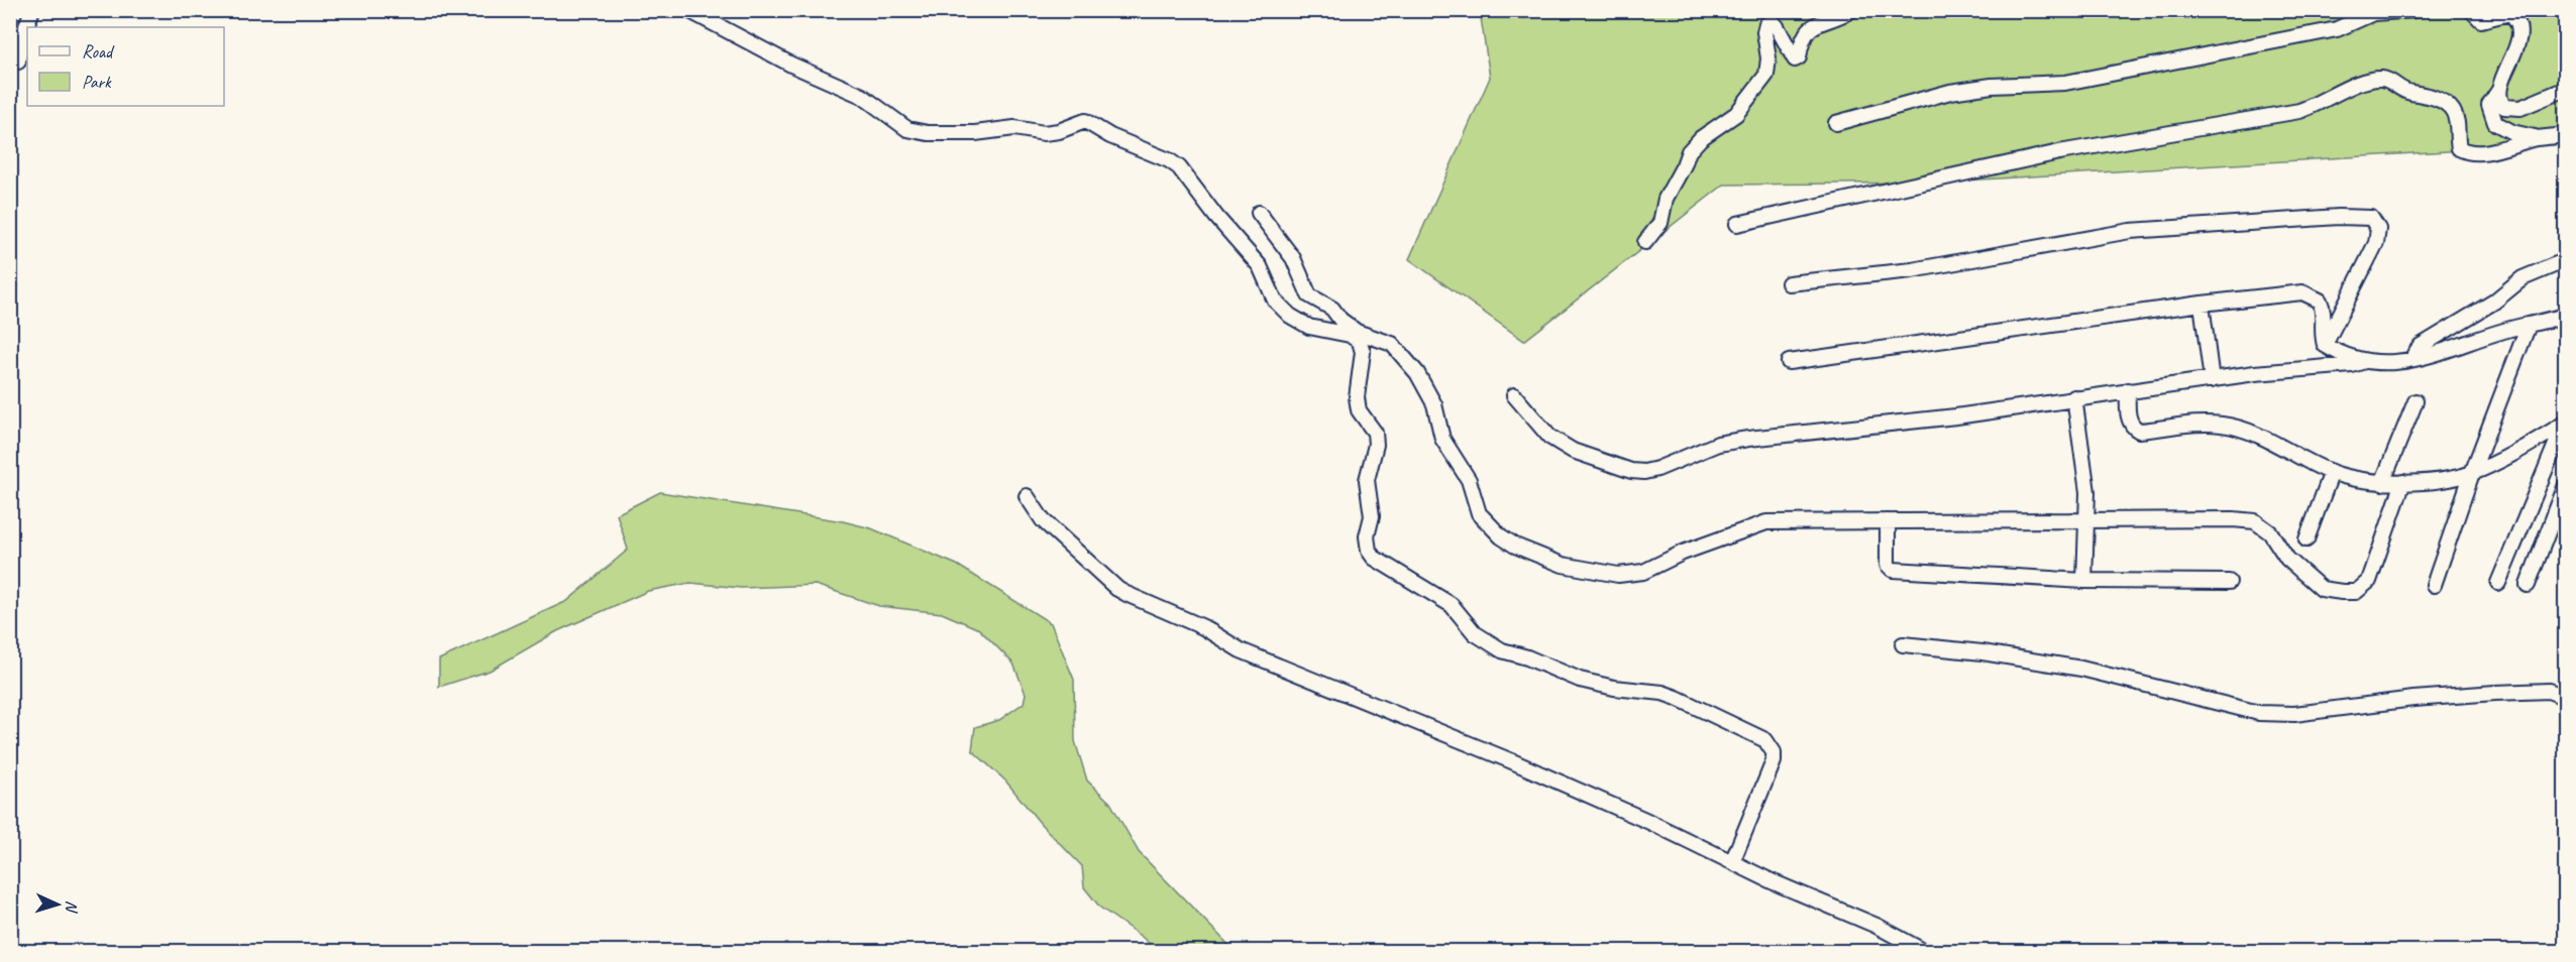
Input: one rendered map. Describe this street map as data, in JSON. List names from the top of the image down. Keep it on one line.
{"legend":["Road","Park"],"north":"right"}
